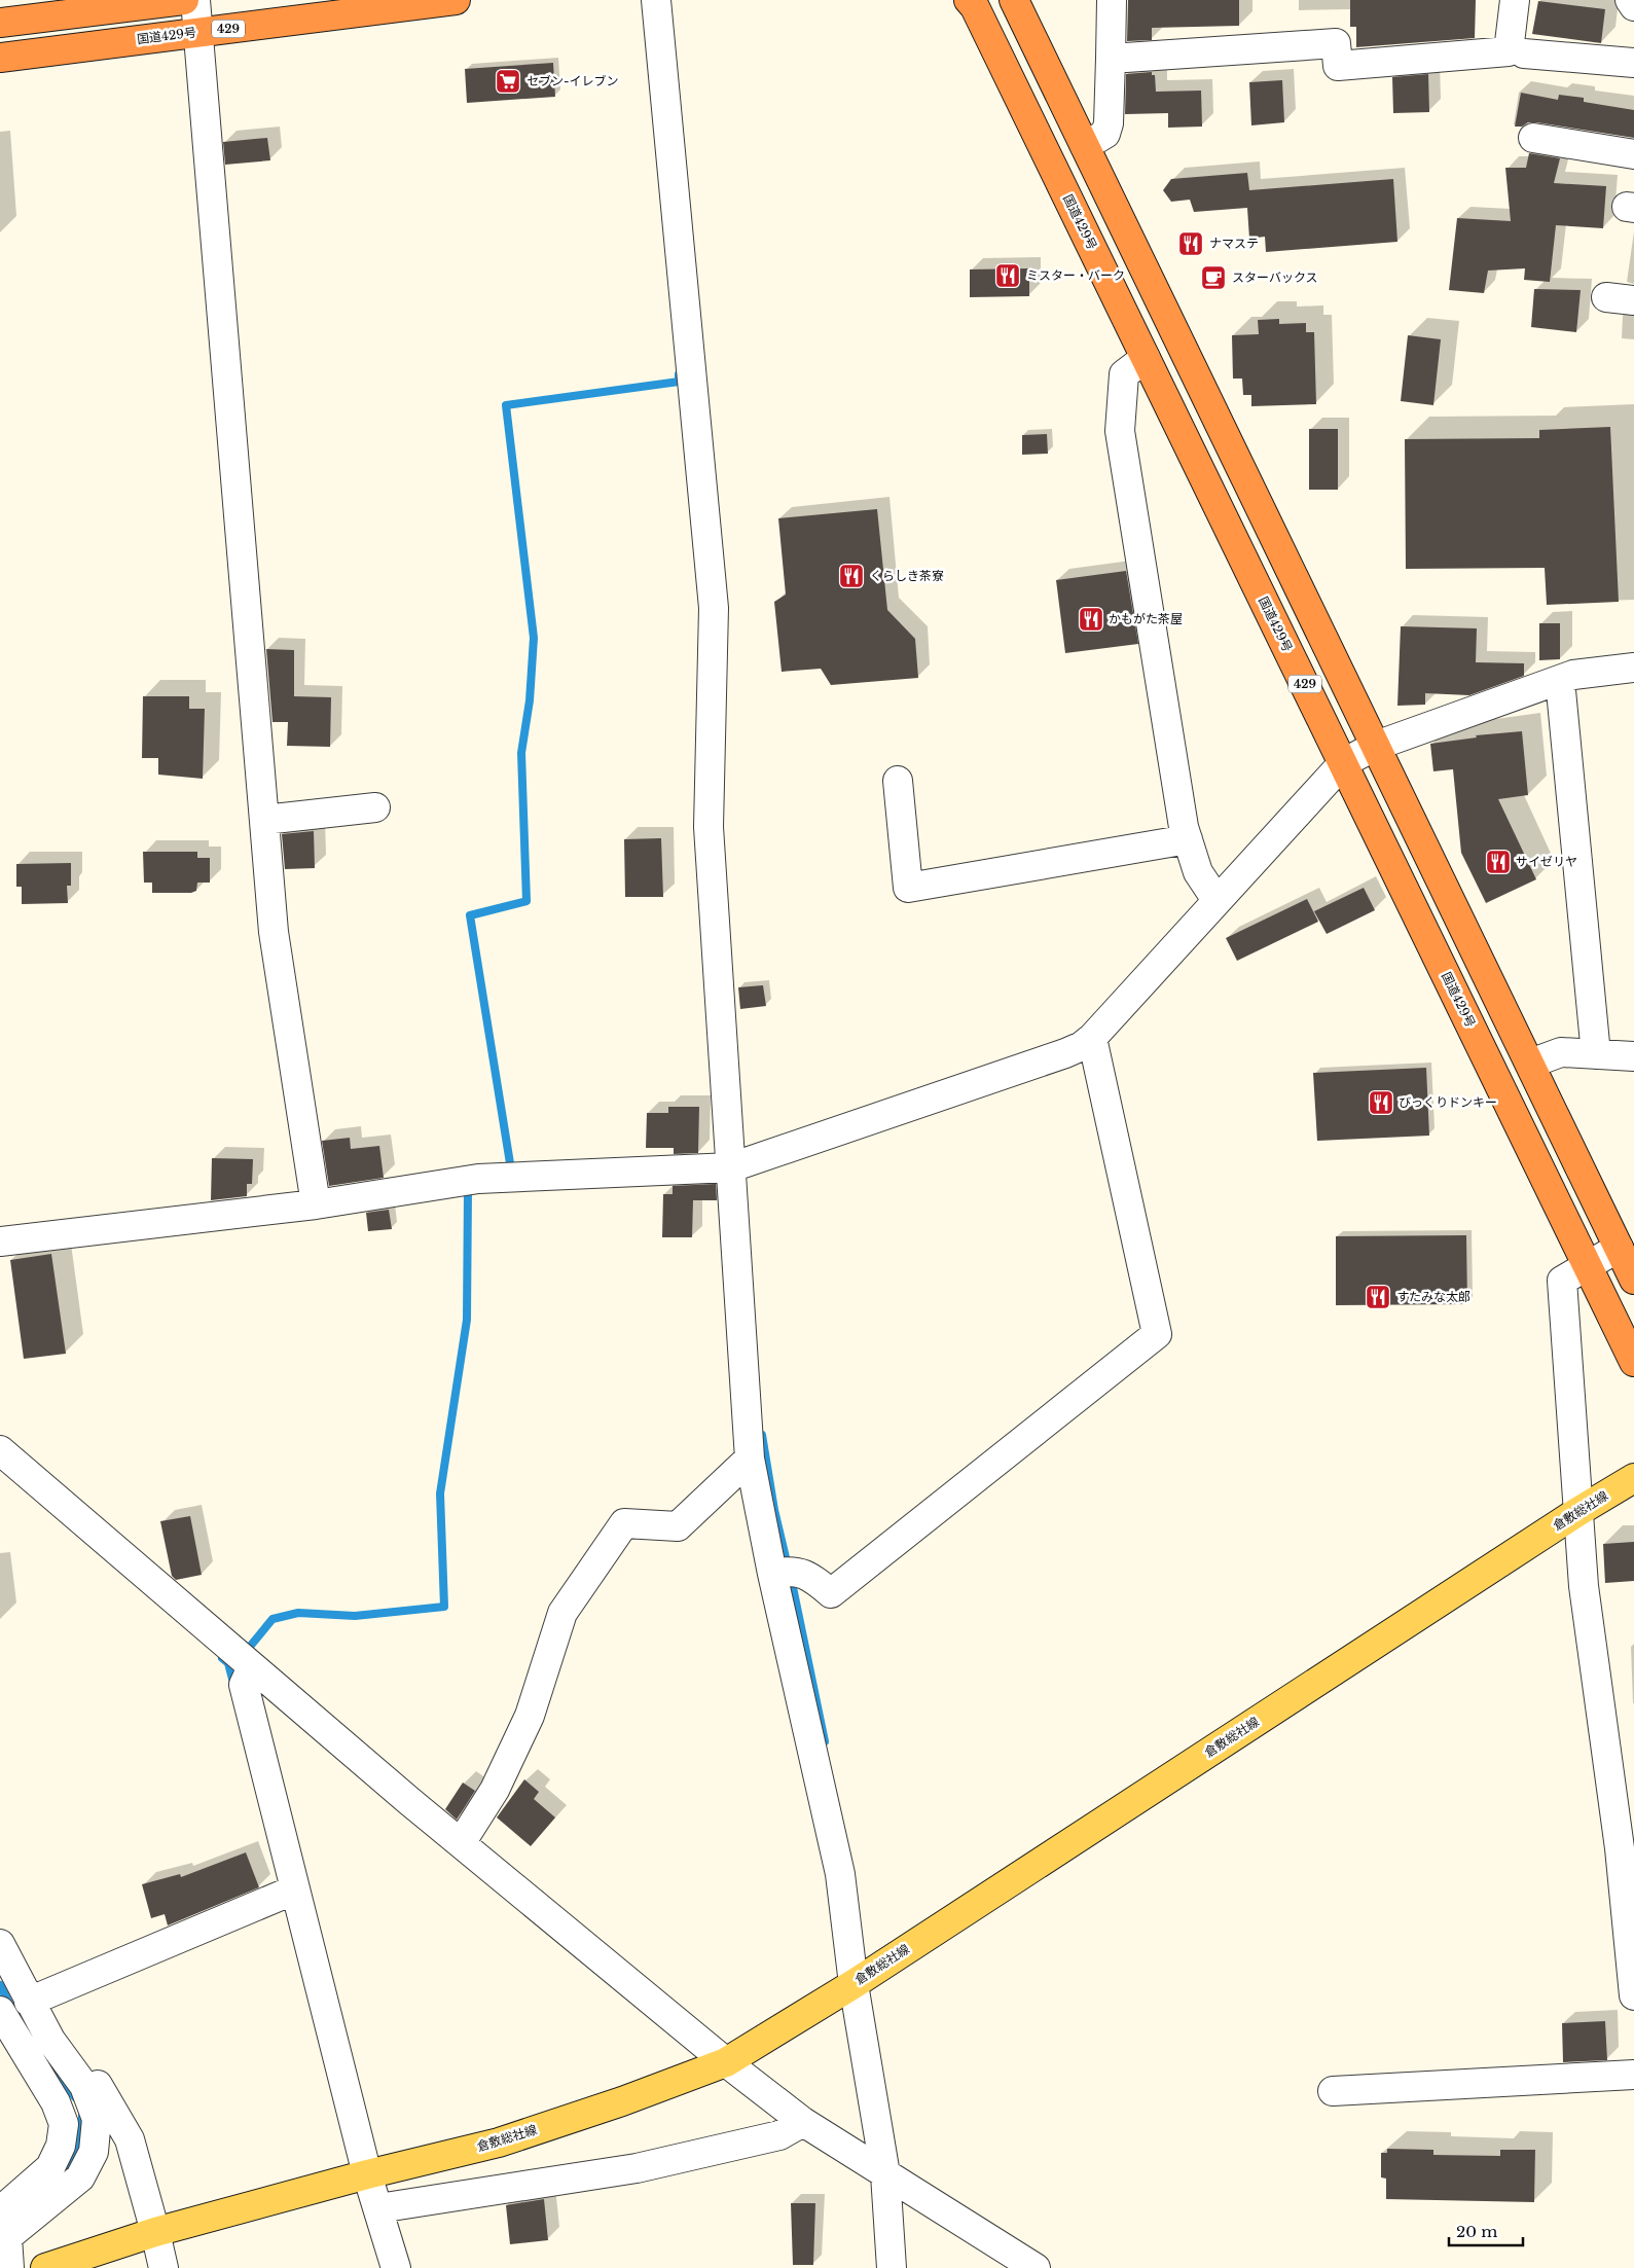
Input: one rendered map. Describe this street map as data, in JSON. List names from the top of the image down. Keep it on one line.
{"streets":{"highway":["429","国道429号"],"main road":["倉敷総社線"]},"places":{"supermarket":["セブン-イレブン"],"restaurant":["ナマステ","ミスター・バーク","くらしき茶寮","かもがた茶屋","サイゼリヤ","びっくりドンキー","すたみな太郎"],"cafe":["スターバックス"]},"scale_bar":"20 m"}
